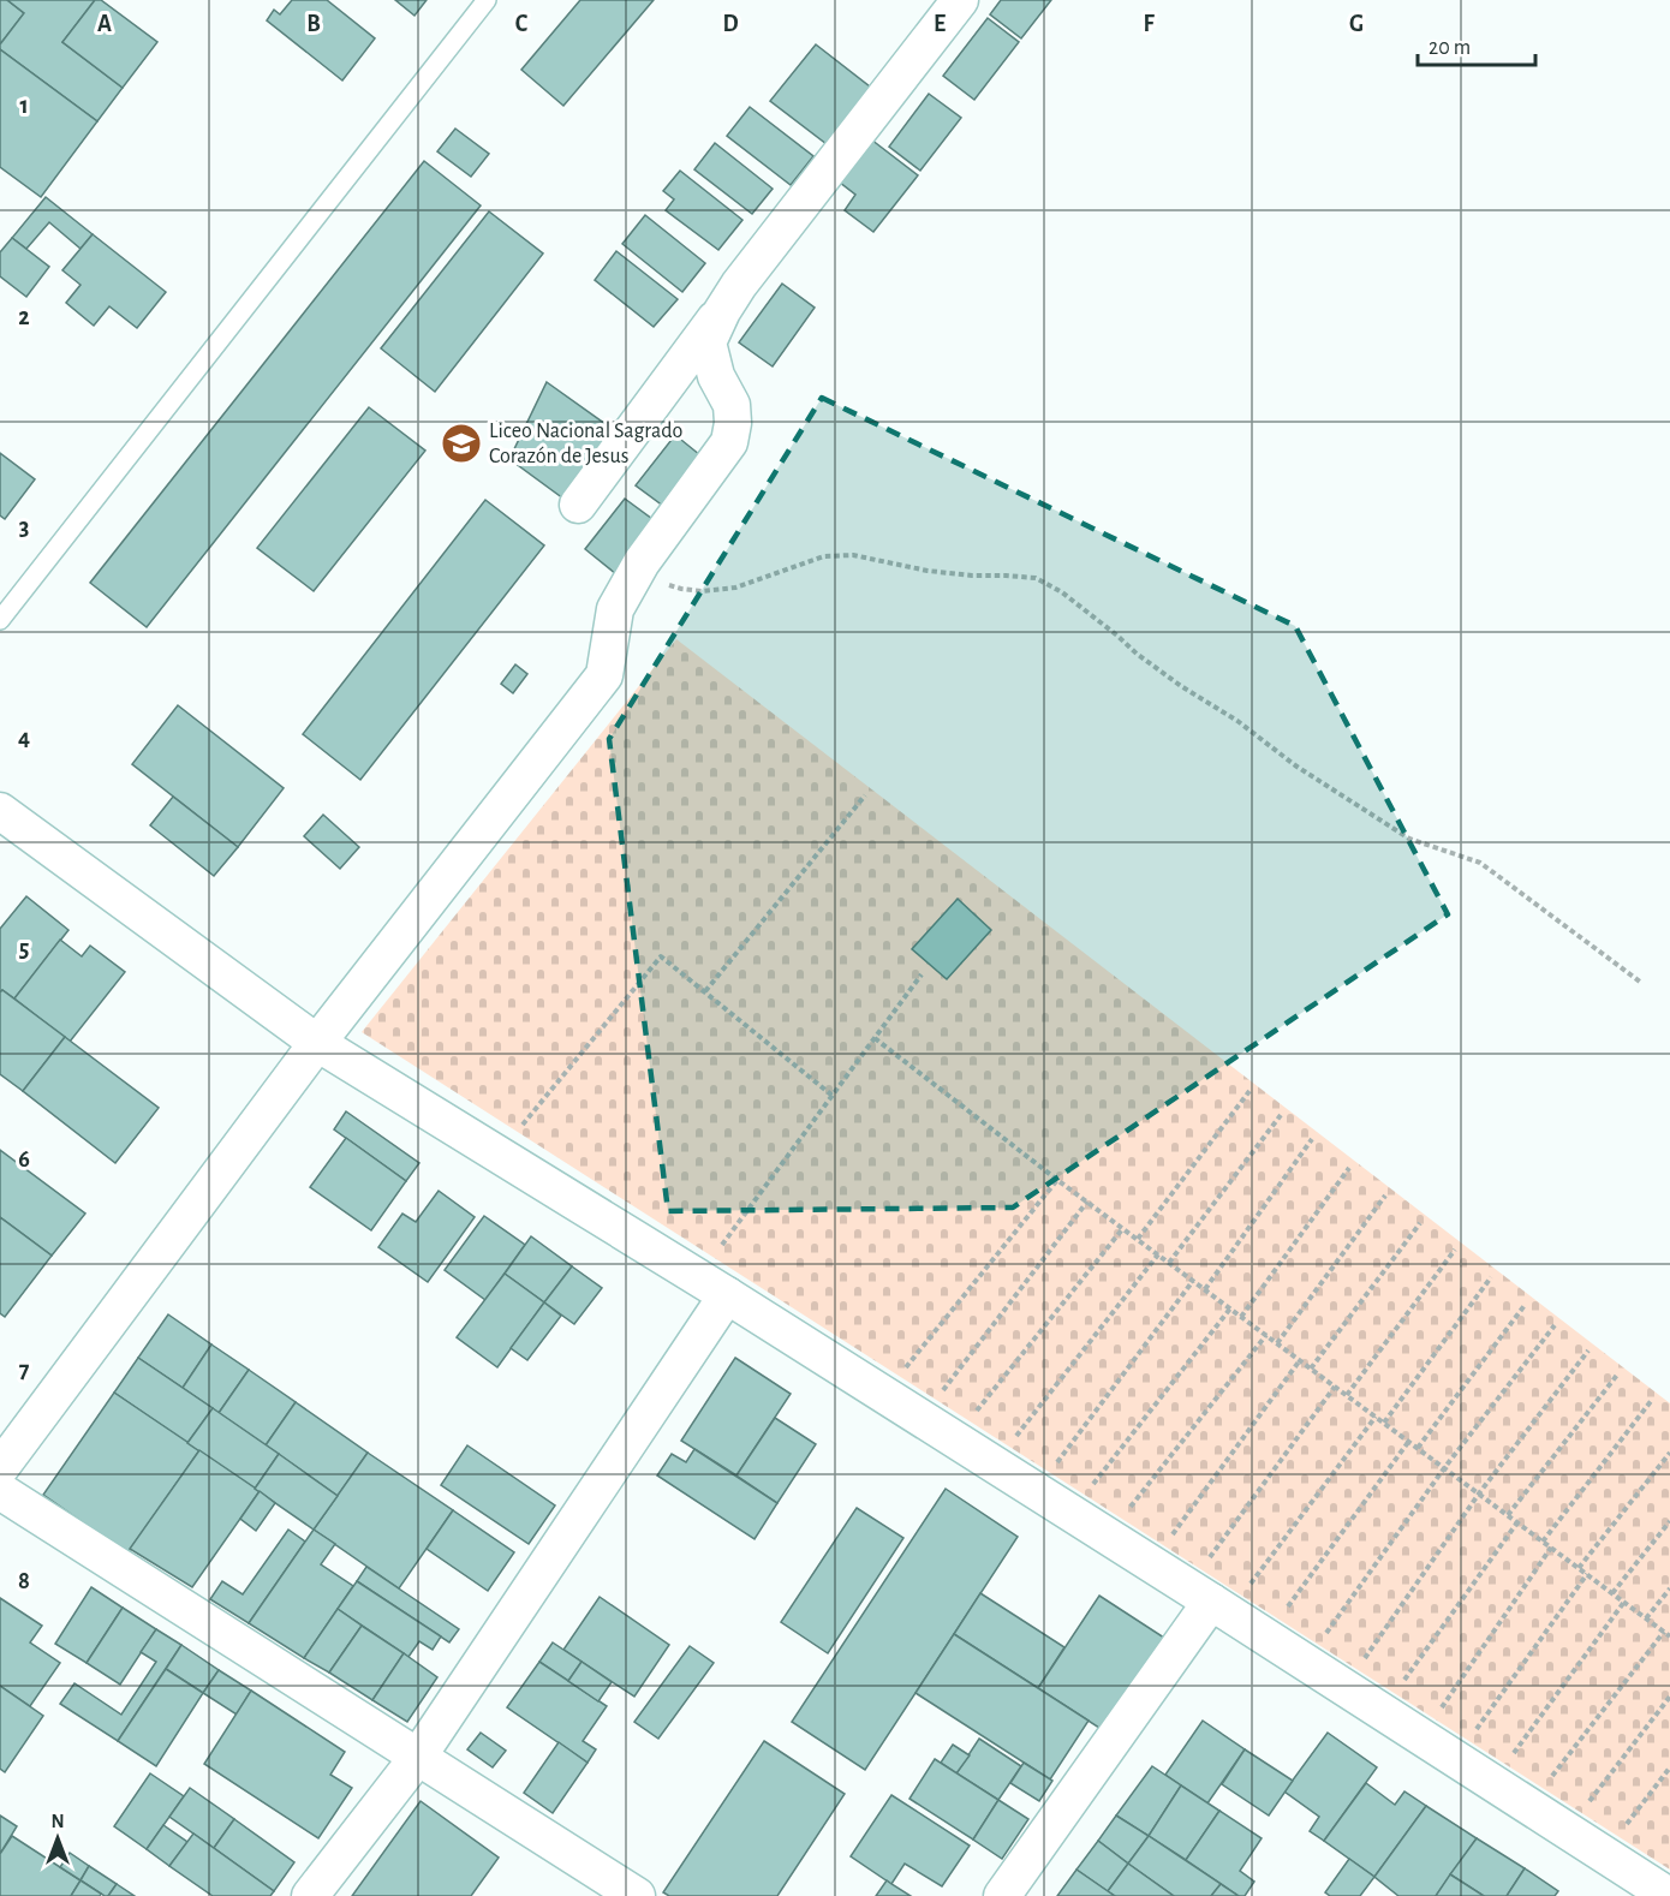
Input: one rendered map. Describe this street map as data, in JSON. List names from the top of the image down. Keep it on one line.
{"places":{"school or university":["Liceo Nacional Sagrado Corazón de Jesus"]},"scale_bar":"20 m","north":"top","grid":{"columns":["A","B","C","D","E","F","G"],"rows":["1","2","3","4","5","6","7","8"]}}
